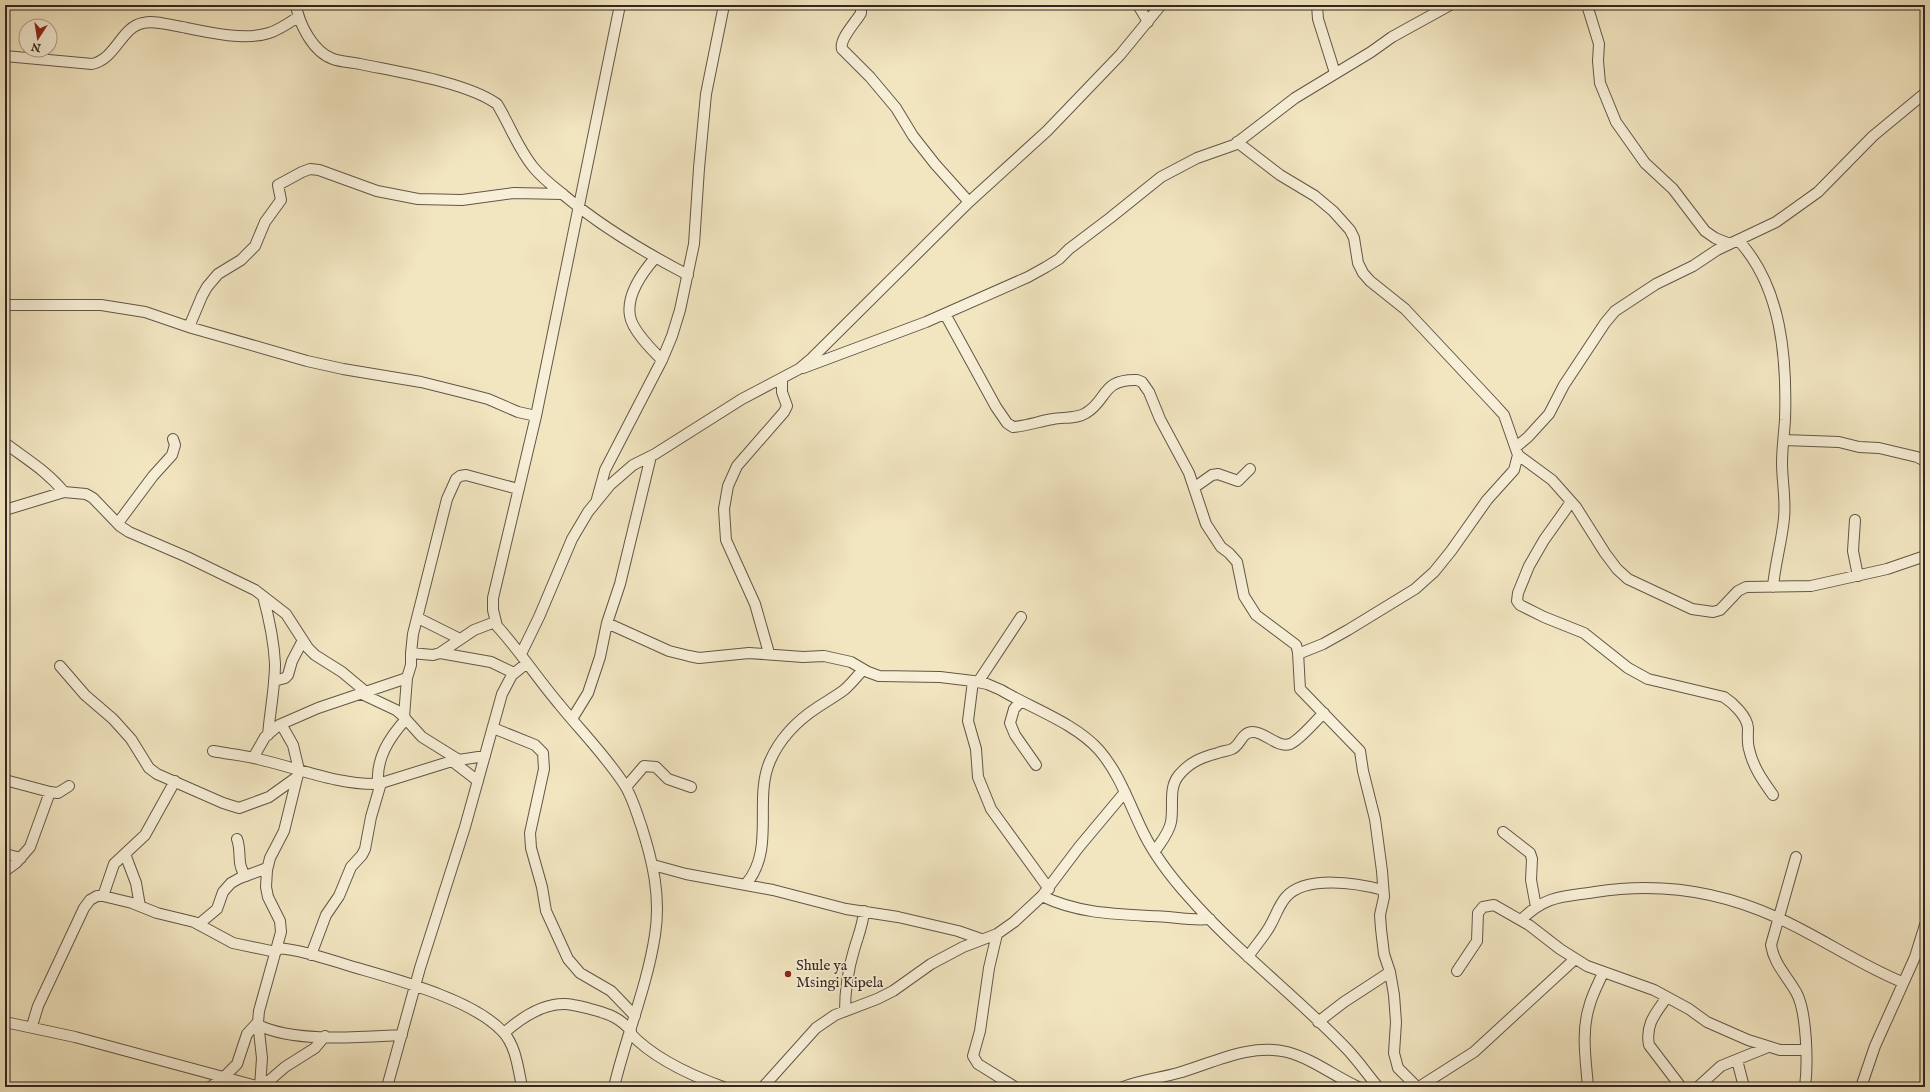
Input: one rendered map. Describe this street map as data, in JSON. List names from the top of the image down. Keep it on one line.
{"places":["Shule ya Msingi Kipela"],"north":"bottom"}
